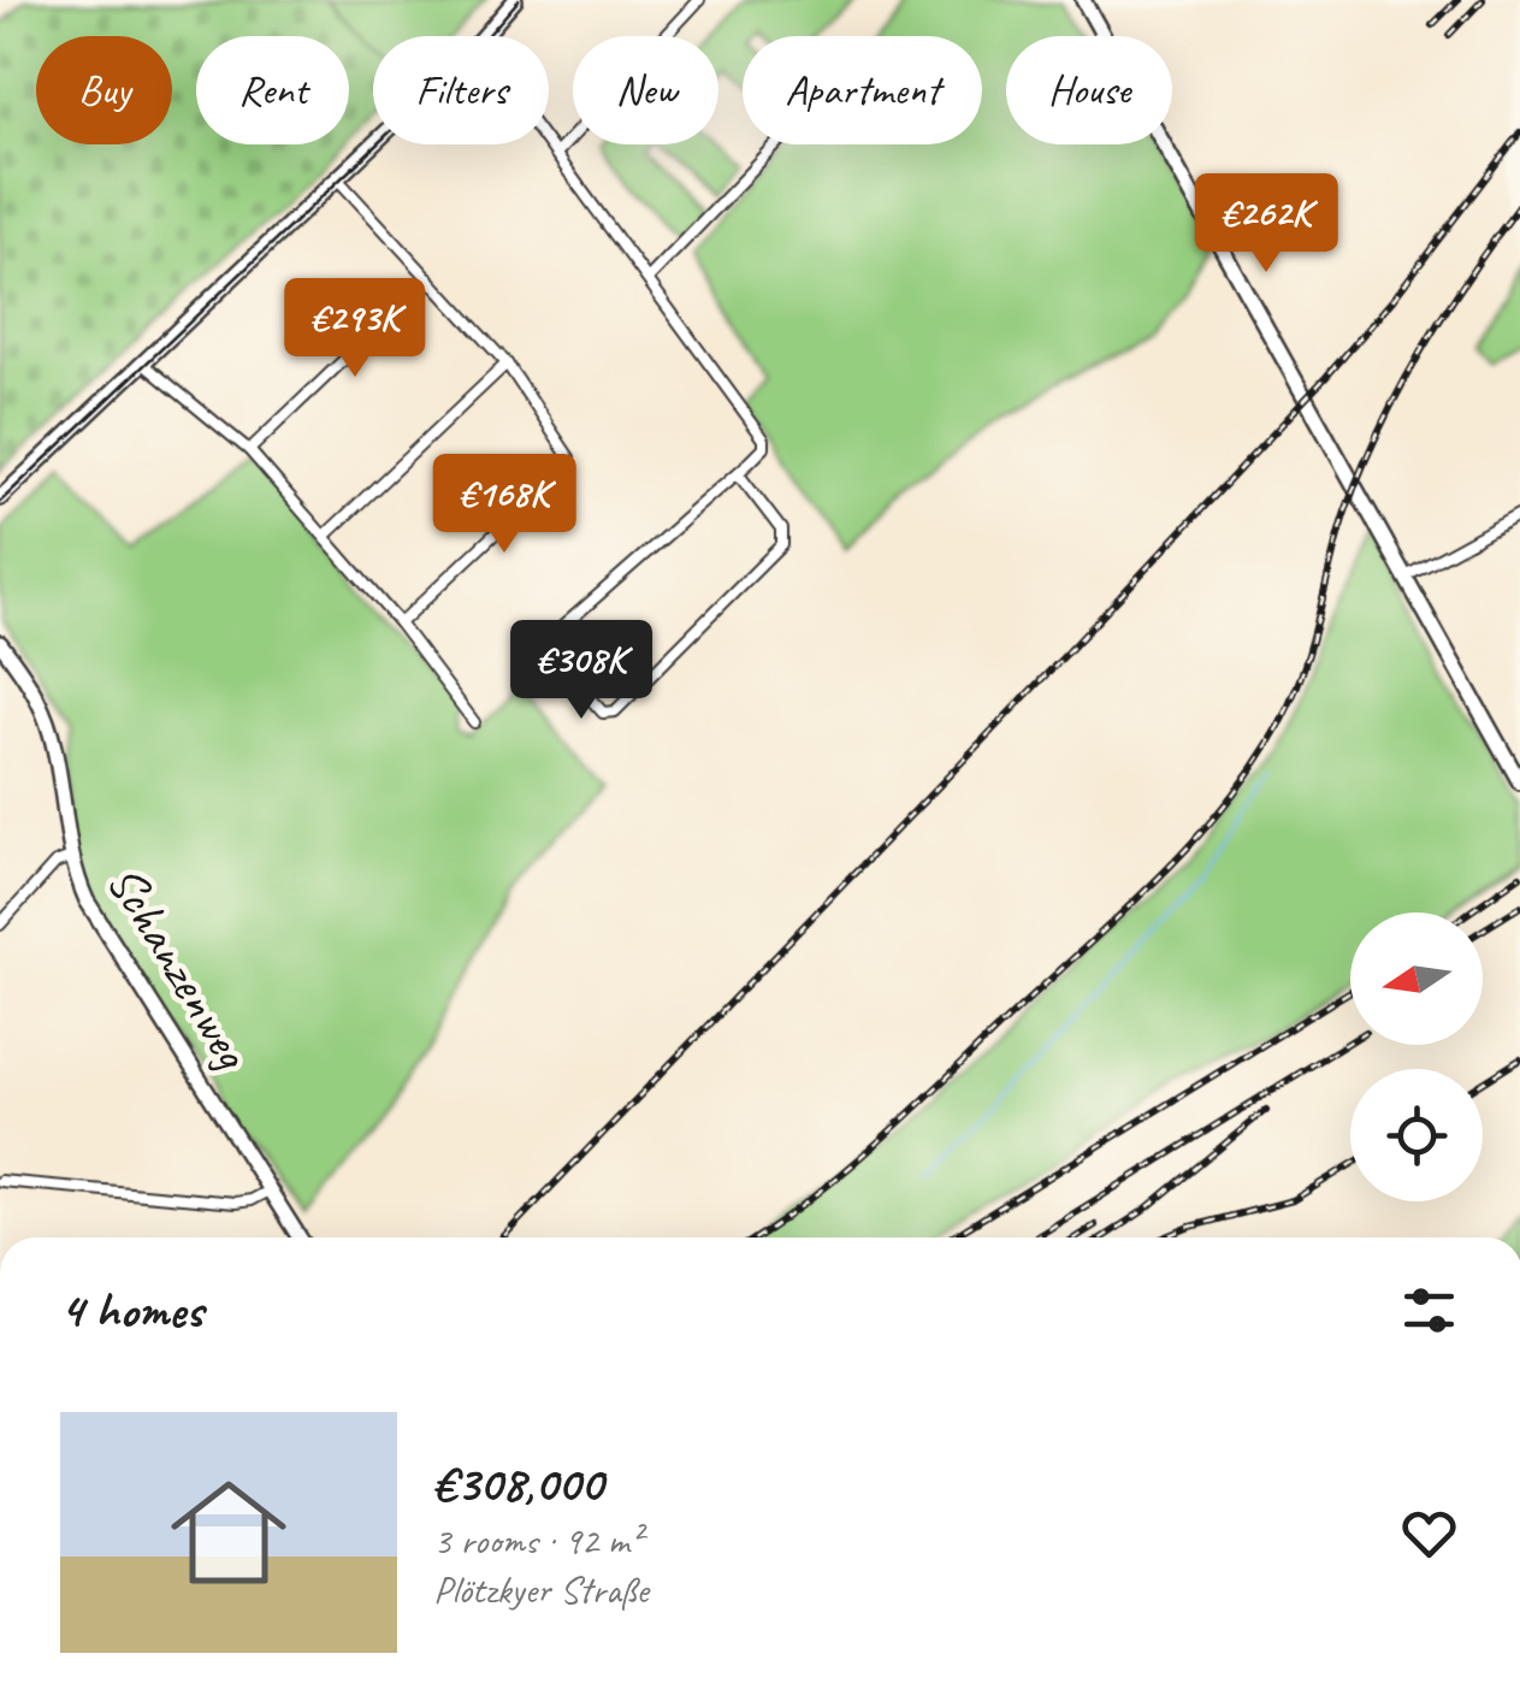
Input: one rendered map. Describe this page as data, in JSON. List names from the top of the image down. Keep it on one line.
{"streets":{"main road":["Schanzenweg"]},"north":"left","page":{"chip":["Buy","Rent","Filters","New","Apartment","House"],"price":["€262K","€293K","€168K","€308K"],"heading":"4 homes","list":[{"name":"€308,000","note":"3 rooms · 92 m² · Plötzkyer Straße"}]}}
